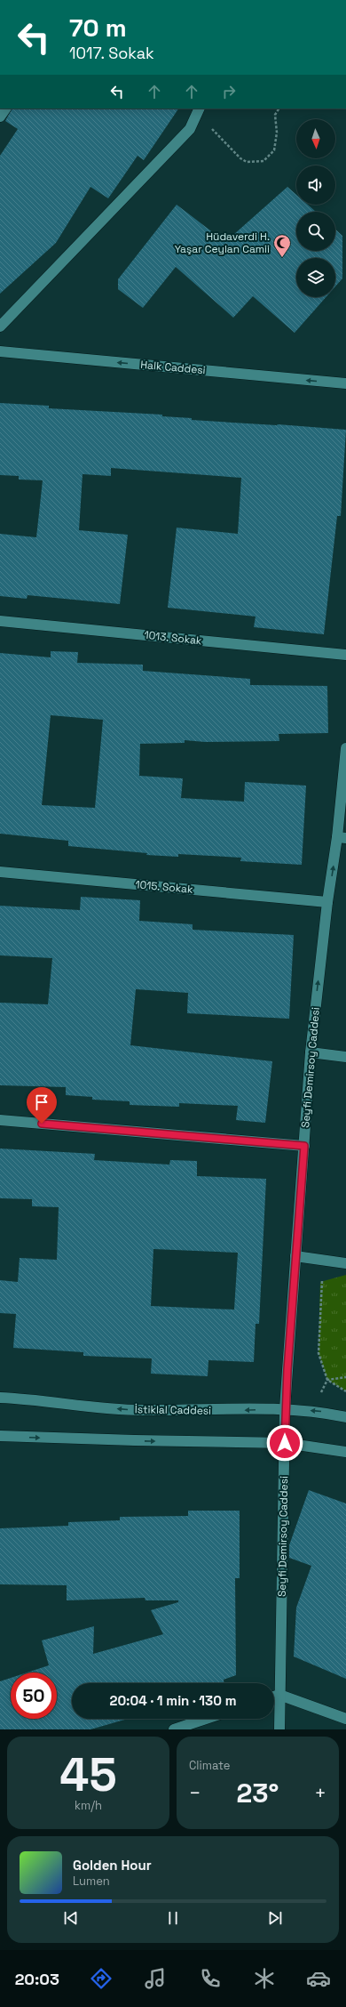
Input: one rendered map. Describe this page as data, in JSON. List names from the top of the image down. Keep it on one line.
{"streets":{"main road":["Halk Caddesi","1013. Sokak","1015. Sokak","Seyfi Demirsoy Caddesi","İstiklal Caddesi"]},"crossings":[["1015. Sokak","Seyfi Demirsoy Caddesi"],["Seyfi Demirsoy Caddesi","İstiklal Caddesi"]],"one_way":["Halk Caddesi"],"places":{"mosque":["Hüdaverdi H. Yaşar Ceylan Camii"]},"north":"bottom","page":{"turn":["70 m","1017. Sokak"],"limit":"50","trip":"20:04 · 1 min · 130 m","tile":[["45","km/h"],"Climate"],"heat":["−","23°","+"],"song":["Golden Hour","Lumen"],"tabs":"20:03"}}
